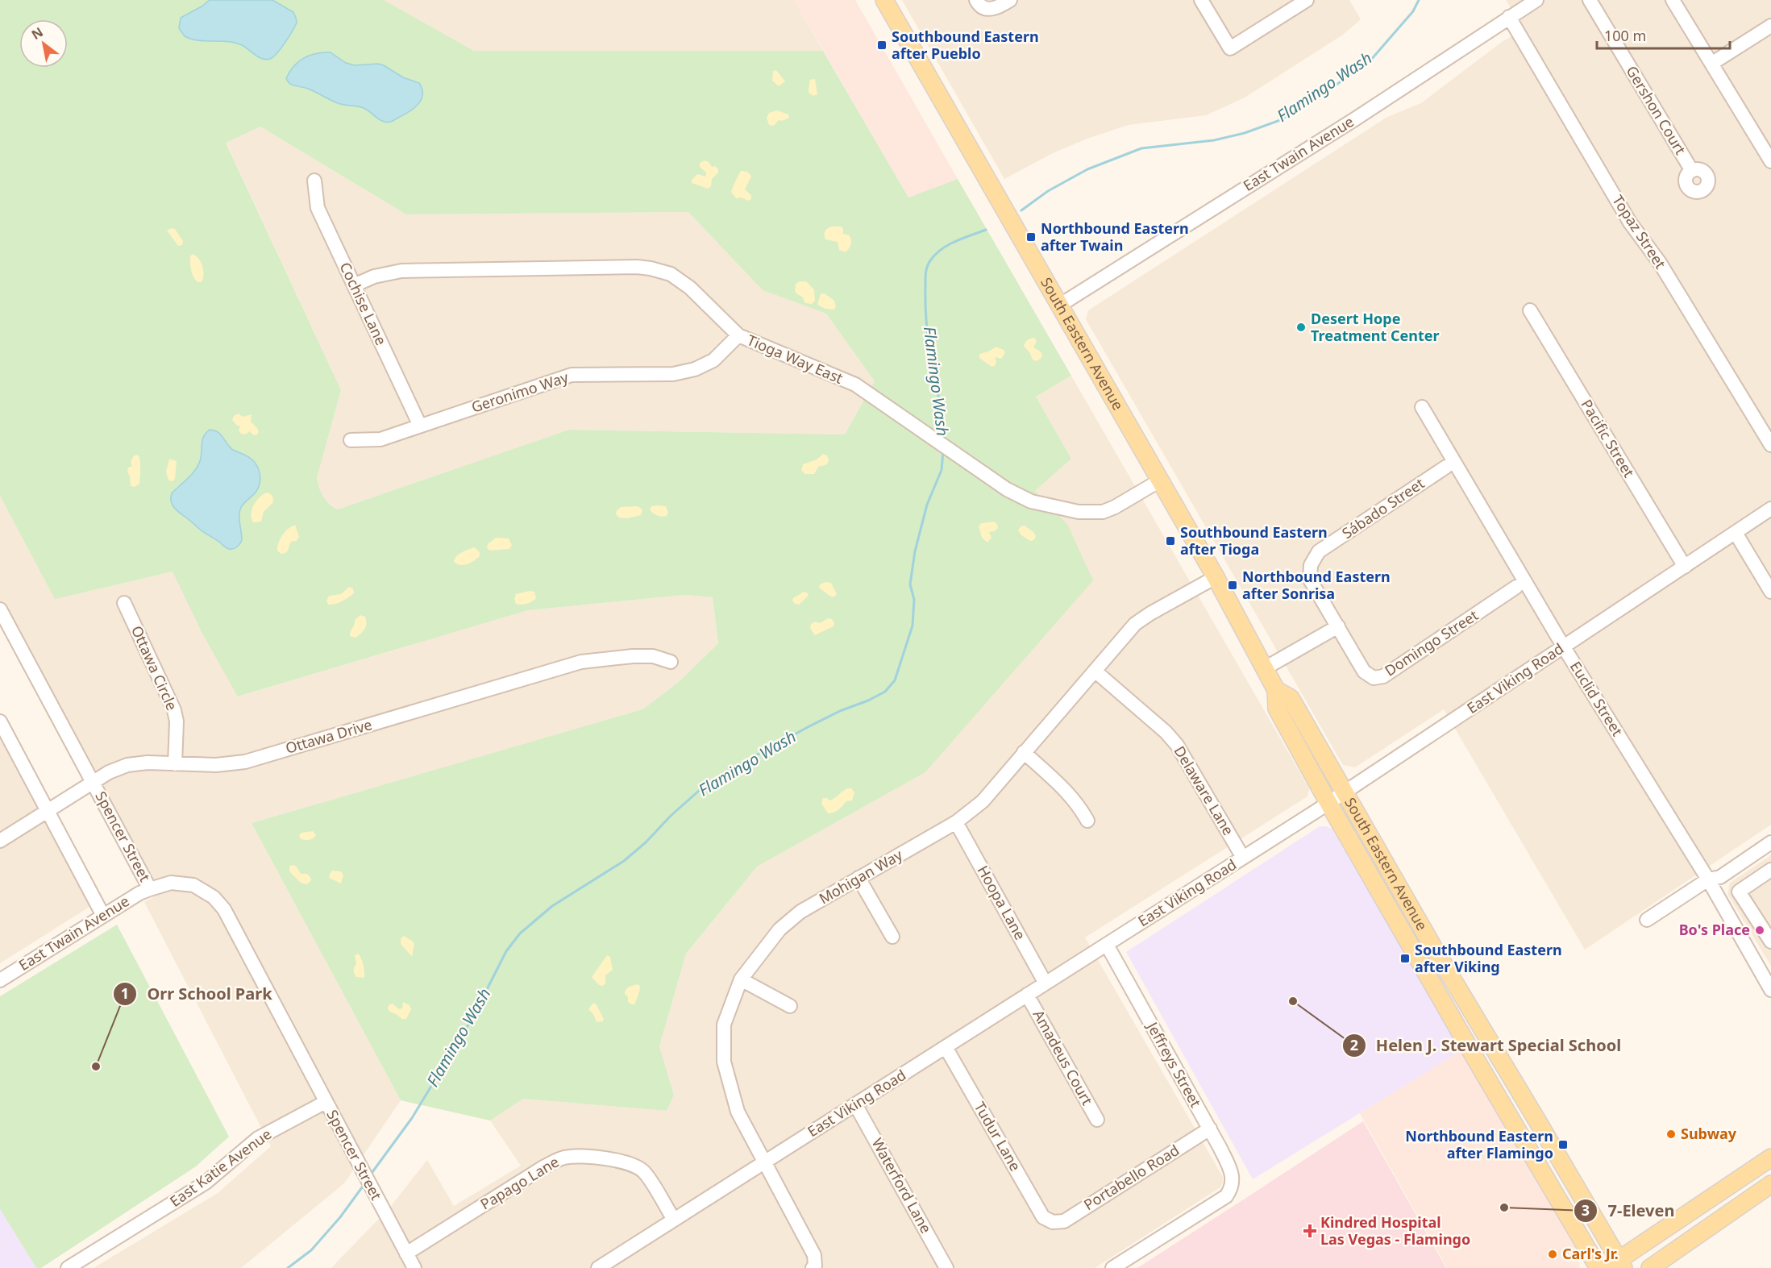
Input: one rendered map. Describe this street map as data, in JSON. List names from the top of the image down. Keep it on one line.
{"streets":{"main road":["South Eastern Avenue"],"street":["Gershon Court","East Twain Avenue","Topaz Street","Cochise Lane","Tioga Way East","Geronimo Way","Pacific Street","Sábado Street","Domingo Street","Ottawa Circle","East Viking Road","Euclid Street","Ottawa Drive","Delaware Lane","Spencer Street","Mohigan Way","Hoopa Lane","Amadeus Court","Jeffreys Street","Tudur Lane","East Katie Avenue","Portabello Road","Papago Lane","Waterford Lane"]},"crossings":[["East Twain Avenue","Topaz Street"],["East Twain Avenue","South Eastern Avenue"],["East Twain Avenue","Spencer Street"],["Cochise Lane","Tioga Way East"],["Cochise Lane","Geronimo Way"],["South Eastern Avenue","Tioga Way East"],["South Eastern Avenue","East Viking Road"],["South Eastern Avenue","Mohigan Way"],["Tioga Way East","Geronimo Way"],["Pacific Street","East Viking Road"],["Sábado Street","Domingo Street"],["Ottawa Circle","Ottawa Drive"],["East Viking Road","Euclid Street"],["East Viking Road","Delaware Lane"],["East Viking Road","Mohigan Way"],["East Viking Road","Hoopa Lane"],["East Viking Road","Amadeus Court"],["East Viking Road","Jeffreys Street"],["East Viking Road","Tudur Lane"],["East Viking Road","Papago Lane"],["East Viking Road","Waterford Lane"],["Ottawa Drive","Spencer Street"],["Delaware Lane","Mohigan Way"],["Spencer Street","East Katie Avenue"],["Spencer Street","Papago Lane"],["Mohigan Way","Hoopa Lane"],["Jeffreys Street","Portabello Road"],["Tudur Lane","Portabello Road"]],"water":["Flamingo Wash"],"places":{"transit":["Southbound Eastern after Pueblo","Northbound Eastern after Twain","Southbound Eastern after Tioga","Northbound Eastern after Sonrisa","Southbound Eastern after Viking","Northbound Eastern after Flamingo"],"other":["Desert Hope Treatment Center","Bo's Place","Helen J. Stewart Special School","Orr School Park","Subway","7-Eleven","Carl's Jr."],"health":["Kindred Hospital Las Vegas - Flamingo"]},"scale_bar":"100 m","north":"top left"}
